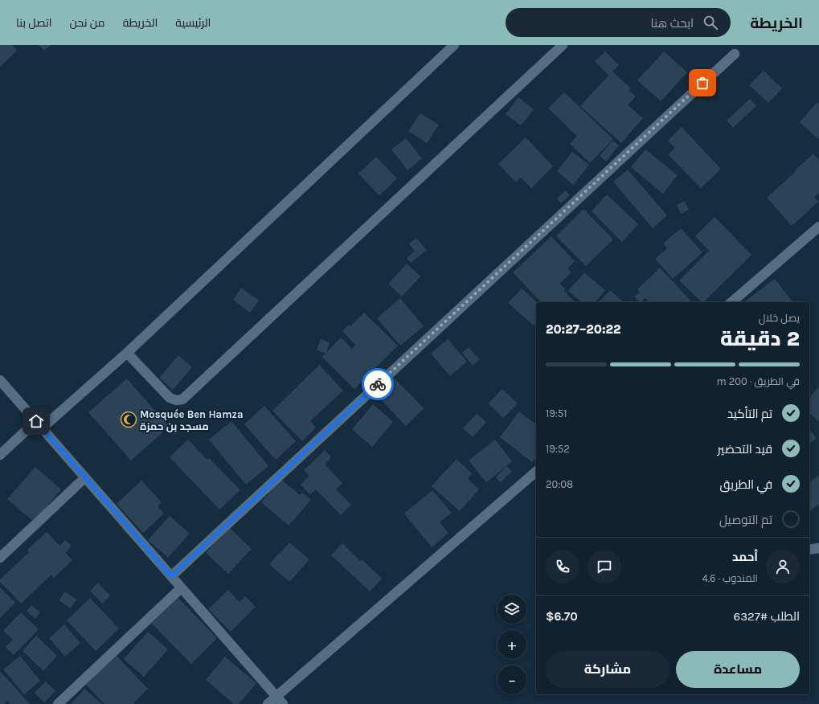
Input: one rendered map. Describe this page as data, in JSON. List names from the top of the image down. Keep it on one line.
{"places":{"mosque":["Mosquée Ben Hamza مسجد بن حمزة"]},"page":{"header":"الخريطة","search":"ابحث هنا","nav":["الرئيسية","الخريطة","من نحن","اتصل بنا"],"heading":["2 دقيقة","يصل خلال","20:22–20:27"],"panel":["أحمد","المندوب · 4.6","الطلب #6327","$6.70"],"bar":"في الطريق · 200 m","list":[["تم التأكيد","19:51"],["قيد التحضير","19:52"],["في الطريق","20:08"],"تم التوصيل"],"map_buttons":["+","−"],"buttons":["مساعدة","مشاركة"]}}
